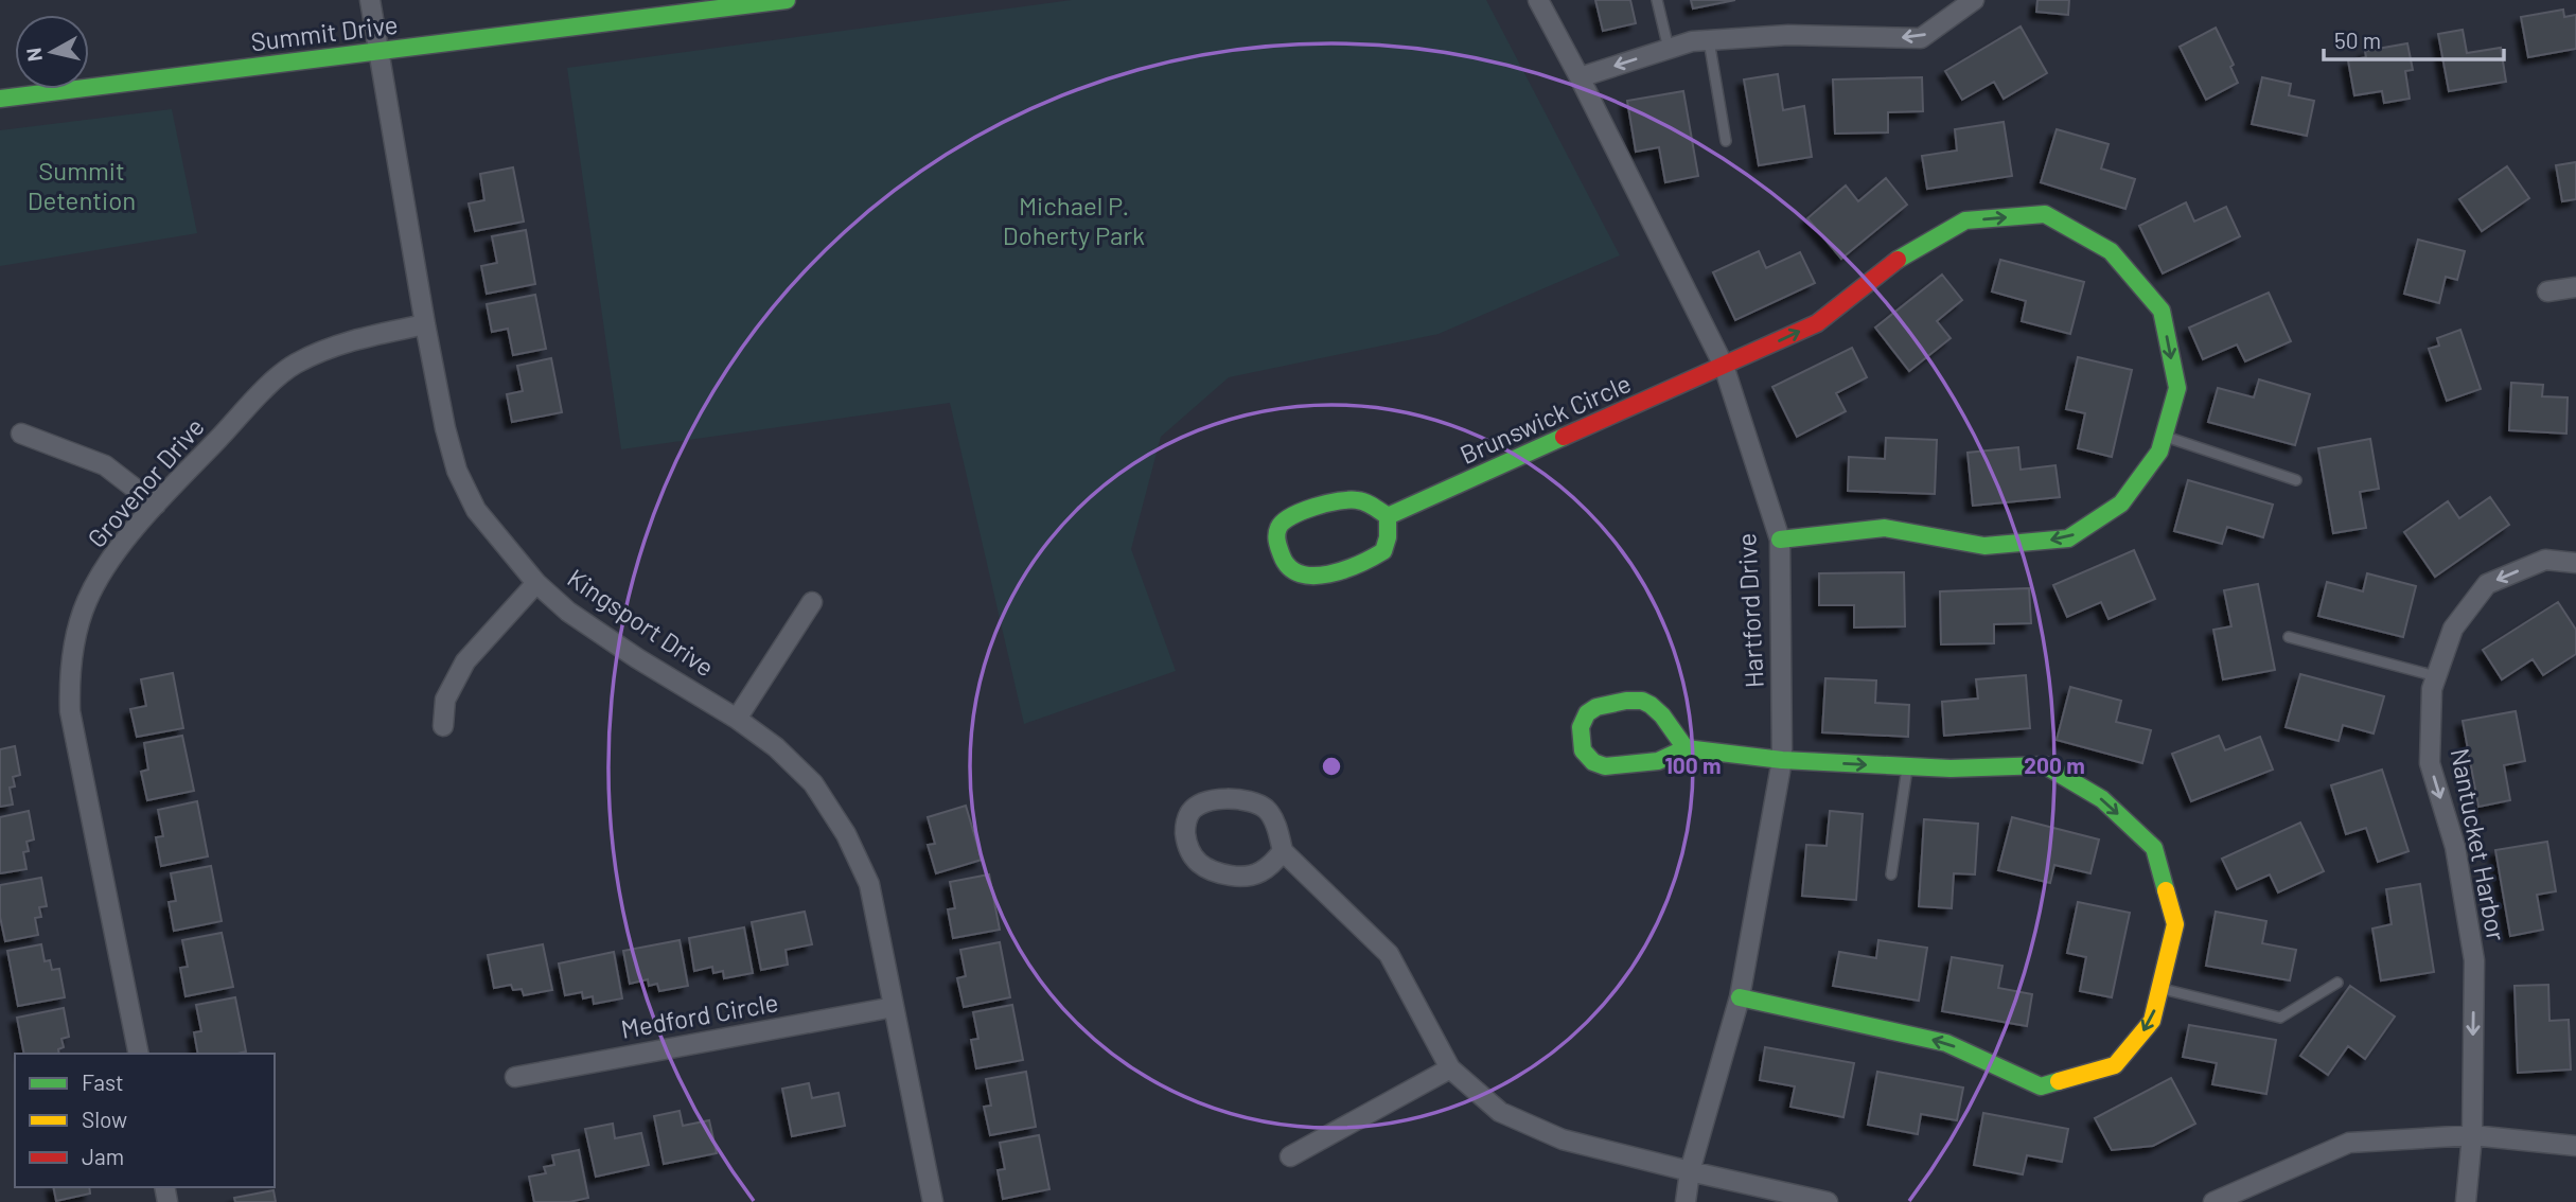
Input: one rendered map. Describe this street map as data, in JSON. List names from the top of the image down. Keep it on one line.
{"streets":{"street":["Summit Drive","Brunswick Circle","Grovenor Drive","Hartford Drive","Kingsport Drive","Nantucket Harbor","Medford Circle"]},"crossings":[["Summit Drive","Kingsport Drive"],["Brunswick Circle","Hartford Drive"],["Grovenor Drive","Kingsport Drive"],["Kingsport Drive","Medford Circle"]],"one_way":["Nantucket Harbor"],"parks":["Summit Detention","Michael P. Doherty Park"],"legend":["Fast","Slow","Jam"],"scale_bar":"50 m","north":"left","rings":["100 m","200 m"]}
